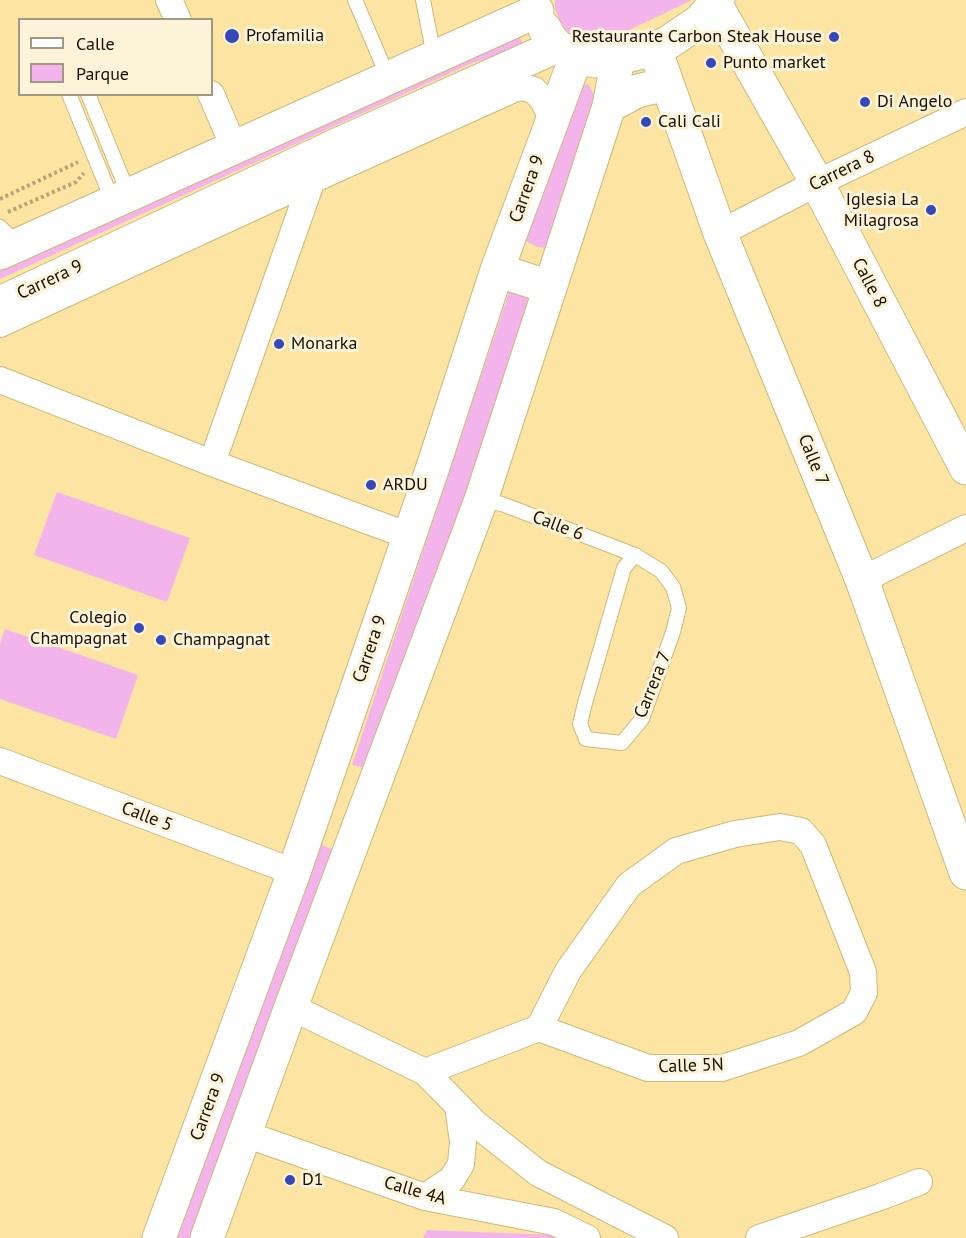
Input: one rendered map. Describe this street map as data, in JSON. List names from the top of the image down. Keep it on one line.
{"streets":{"main road":["Carrera 9","Calle 8","Calle 7"],"street":["Carrera 8","Calle 5","Calle 5N","Calle 4A"],"lane":["Calle 6","Carrera 7"]},"crossings":[["Carrera 8","Calle 8"],["Carrera 8","Calle 7"],["Carrera 9","Calle 5"],["Calle 6","Carrera 7"]],"places":["Profamilia","Restaurante Carbon Steak House","Punto market","Di Angelo","Cali Cali","Iglesia La Milagrosa","Monarka","ARDU","Colegio Champagnat","Champagnat","D1"],"legend":["Calle","Parque"]}
